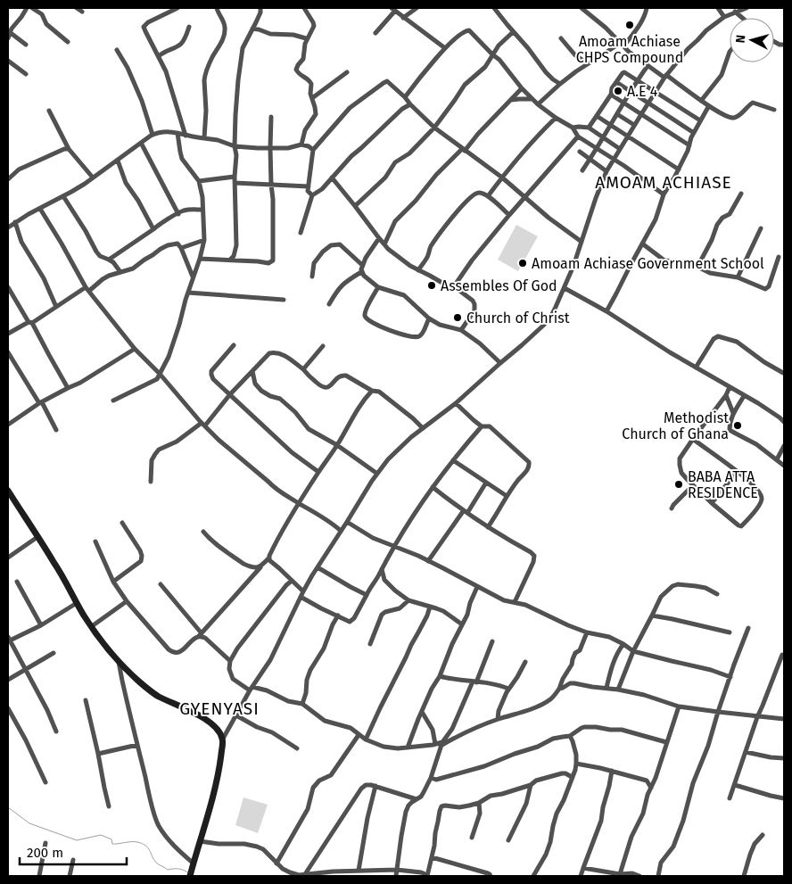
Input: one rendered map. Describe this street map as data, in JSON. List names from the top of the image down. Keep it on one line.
{"districts":["AMOAM ACHIASE","GYENYASI"],"places":["Amoam Achiase CHPS Compound","A.E 4","Amoam Achiase Government School","Assembles Of God","Church of Christ","Methodist Church of Ghana","BABA ATTA RESIDENCE"],"scale_bar":"200 m","north":"left"}
